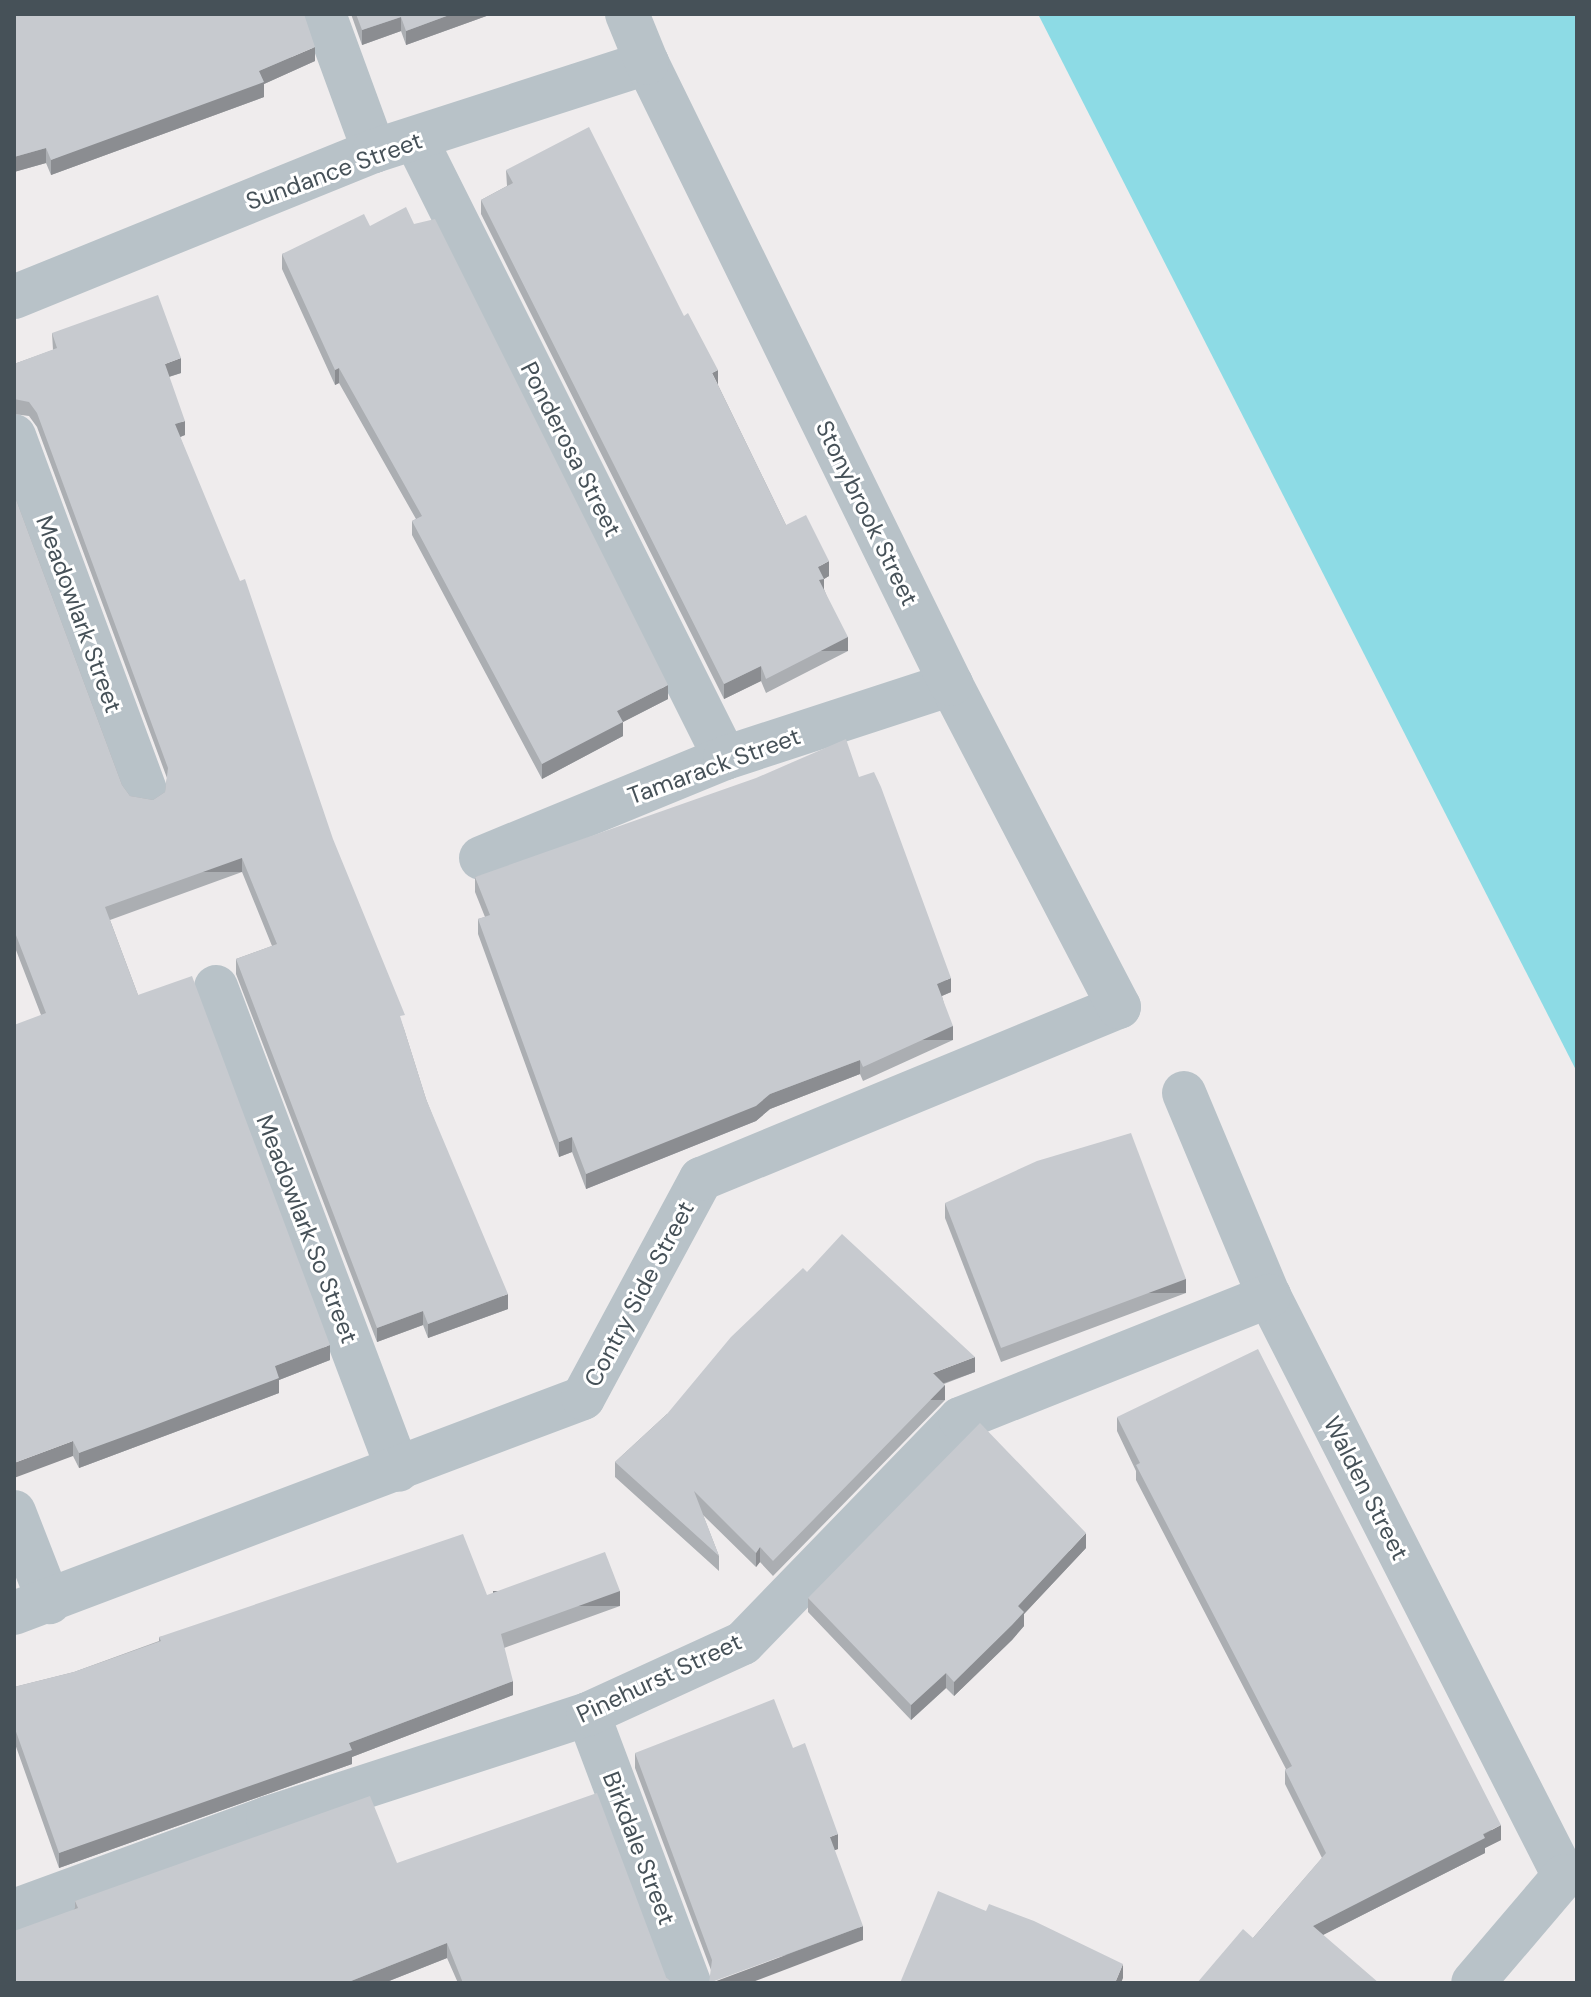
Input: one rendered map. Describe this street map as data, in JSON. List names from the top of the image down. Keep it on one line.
{"streets":{"street":["Sundance Street","Ponderosa Street","Stonybrook Street","Meadowlark Street","Tamarack Street","Meadowlark So Street","Contry Side Street","Walden Street","Pinehurst Street","Birkdale Street"]},"crossings":[["Sundance Street","Ponderosa Street"],["Sundance Street","Stonybrook Street"],["Ponderosa Street","Tamarack Street"],["Stonybrook Street","Tamarack Street"],["Stonybrook Street","Contry Side Street"],["Meadowlark So Street","Contry Side Street"],["Walden Street","Pinehurst Street"],["Pinehurst Street","Birkdale Street"]]}
